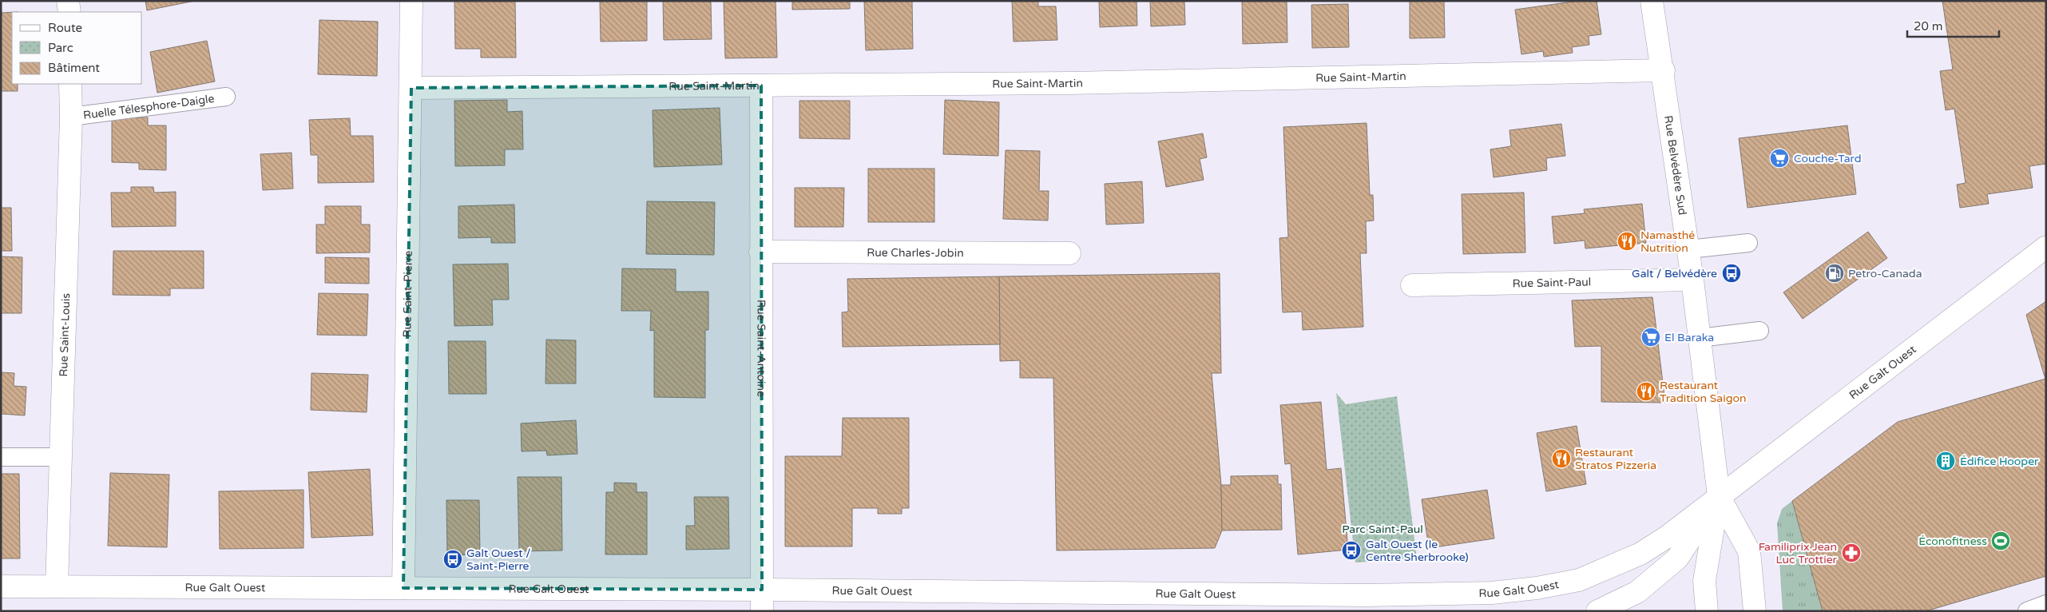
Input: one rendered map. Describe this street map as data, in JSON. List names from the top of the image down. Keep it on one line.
{"streets":{"street":["Rue Saint-Martin","Rue Belvédère Sud","Rue Charles-Jobin","Rue Saint-Paul","Rue Saint-Pierre","Rue Saint-Louis","Rue Saint-Antoine","Rue Galt Ouest"],"lane":["Ruelle Télesphore-Daigle"]},"crossings":[["Rue Saint-Martin","Rue Belvédère Sud"],["Rue Saint-Martin","Rue Saint-Pierre"],["Rue Saint-Martin","Rue Saint-Antoine"],["Ruelle Télesphore-Daigle","Rue Saint-Louis"],["Rue Belvédère Sud","Rue Saint-Paul"],["Rue Belvédère Sud","Rue Galt Ouest"],["Rue Charles-Jobin","Rue Saint-Antoine"],["Rue Saint-Pierre","Rue Galt Ouest"],["Rue Saint-Louis","Rue Galt Ouest"],["Rue Saint-Antoine","Rue Galt Ouest"]],"parks":["Parc Saint-Paul"],"places":{"supermarket":["Couche-Tard","El Baraka"],"restaurant":["Namasthé Nutrition","Restaurant Tradition Saigon","Restaurant Stratos Pizzeria"],"bus stop":["Galt / Belvédère","Galt Ouest (le Centre Sherbrooke)","Galt Ouest / Saint-Pierre"],"fuel station":["Petro-Canada"],"building":["Édifice Hooper"],"sports":["Éconofitness"],"pharmacy":["Familiprix Jean Luc Trottier"]},"legend":["Route","Parc","Bâtiment"],"scale_bar":"20 m"}
